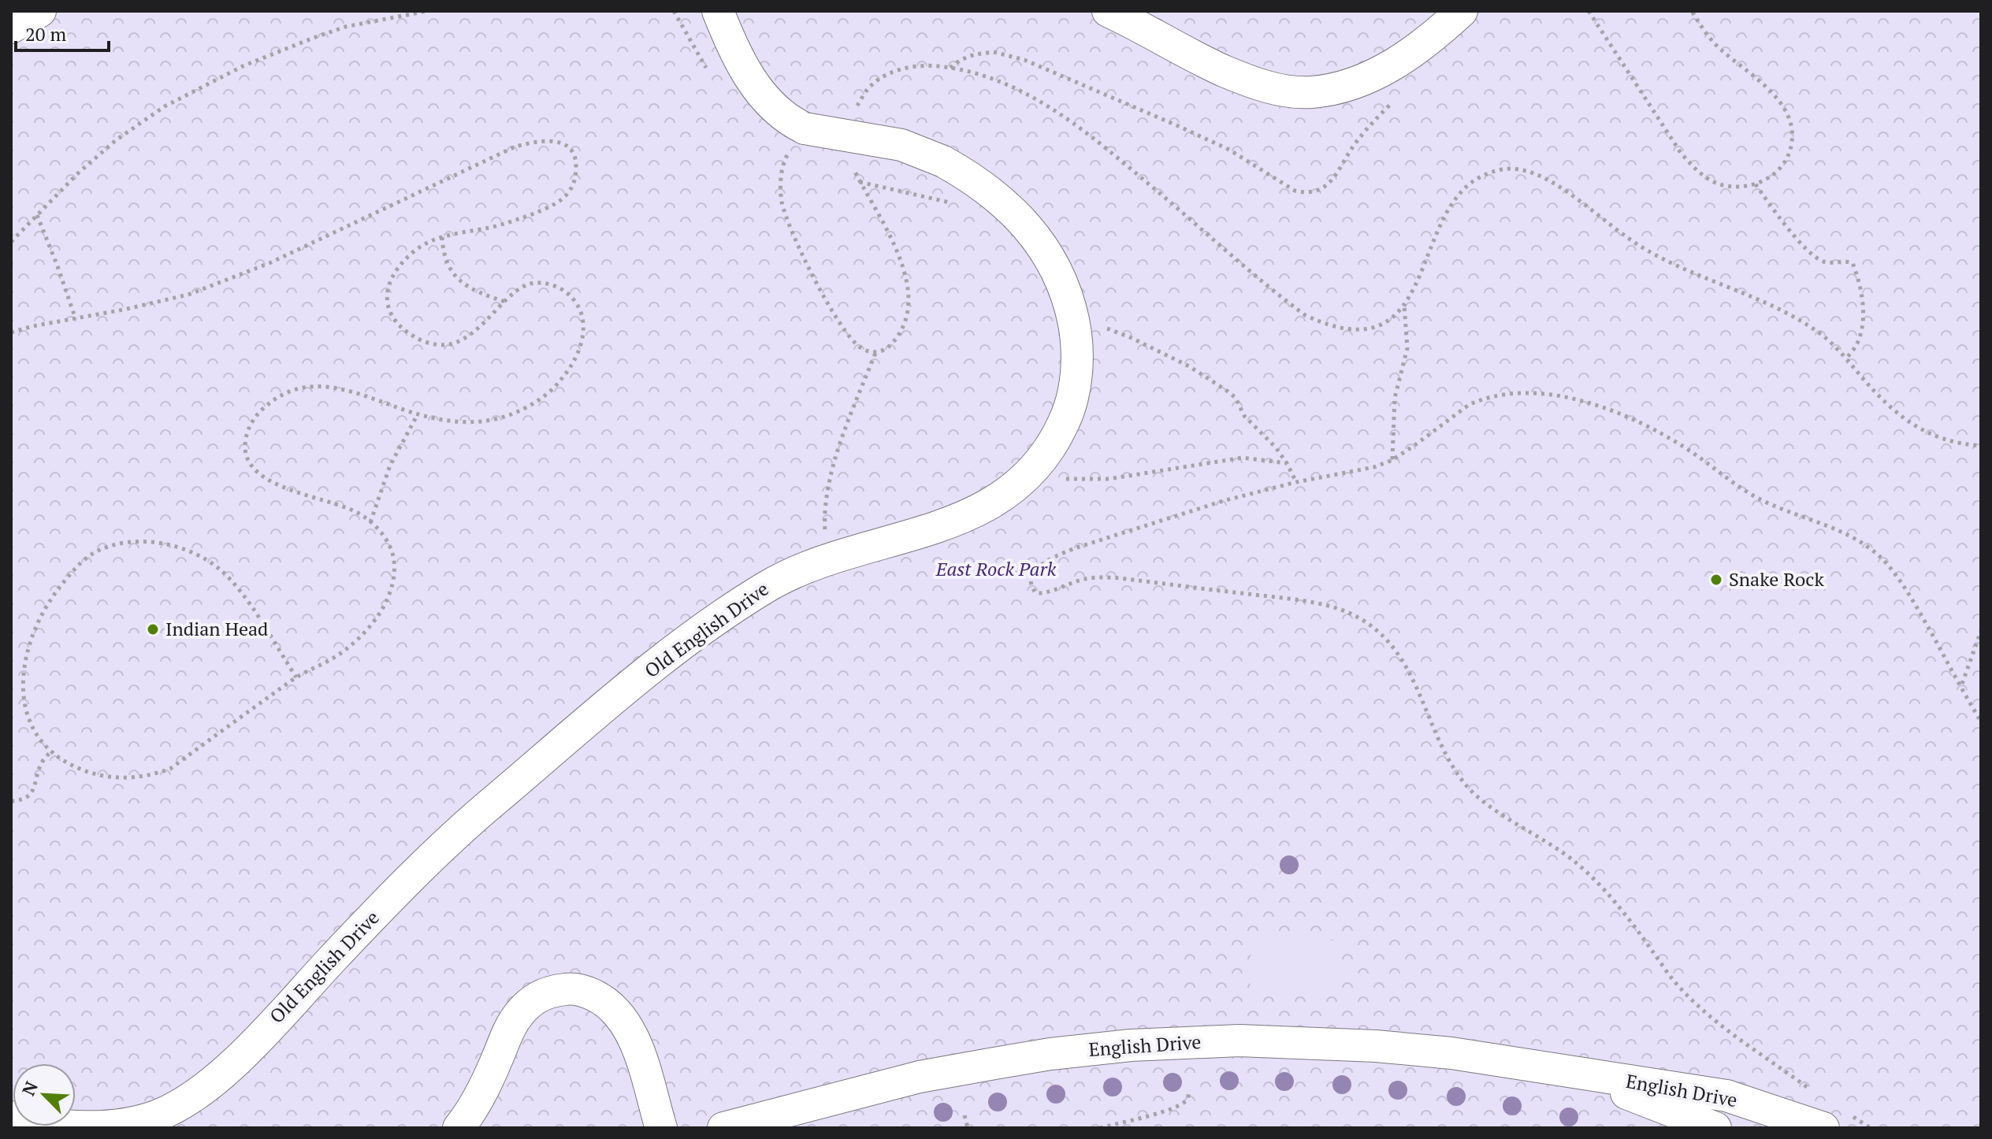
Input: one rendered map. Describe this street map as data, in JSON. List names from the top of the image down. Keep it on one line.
{"streets":{"street":["Old English Drive","English Drive"]},"parks":["East Rock Park"],"places":["Snake Rock","Indian Head"],"scale_bar":"20 m","north":"top left"}
